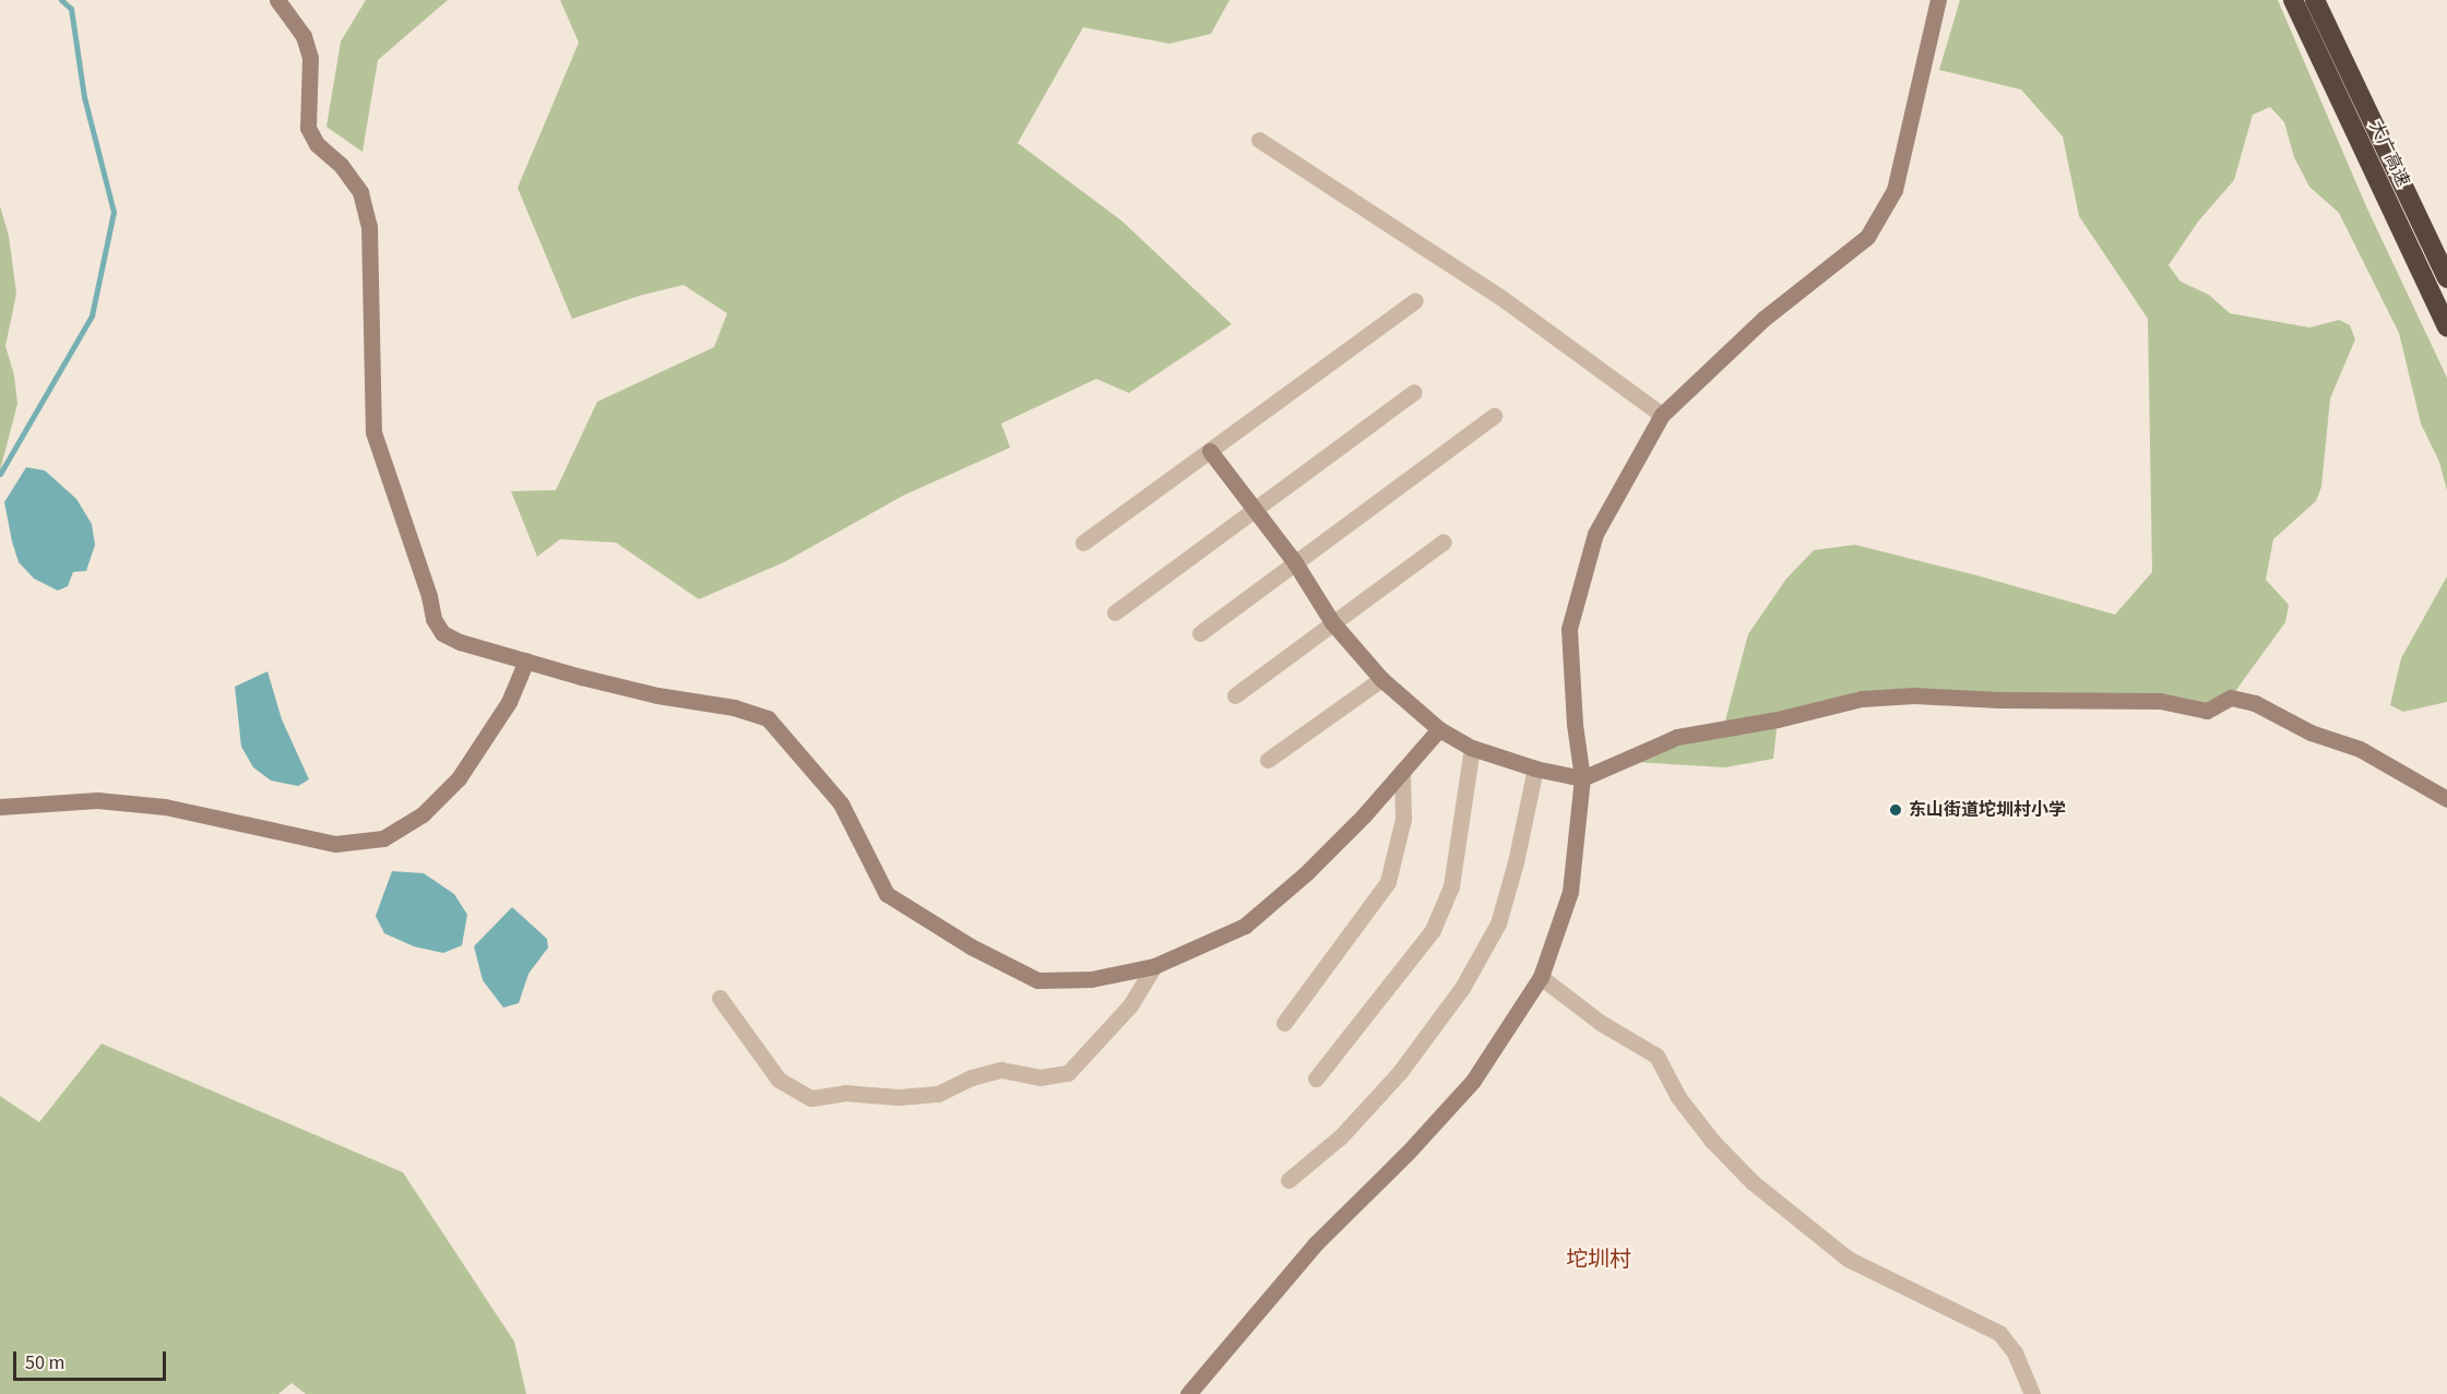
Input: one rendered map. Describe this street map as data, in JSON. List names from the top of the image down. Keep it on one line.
{"streets":{"highway":["大广高速"]},"districts":["坨圳村"],"places":["东山街道坨圳村小学"],"scale_bar":"50 m"}
